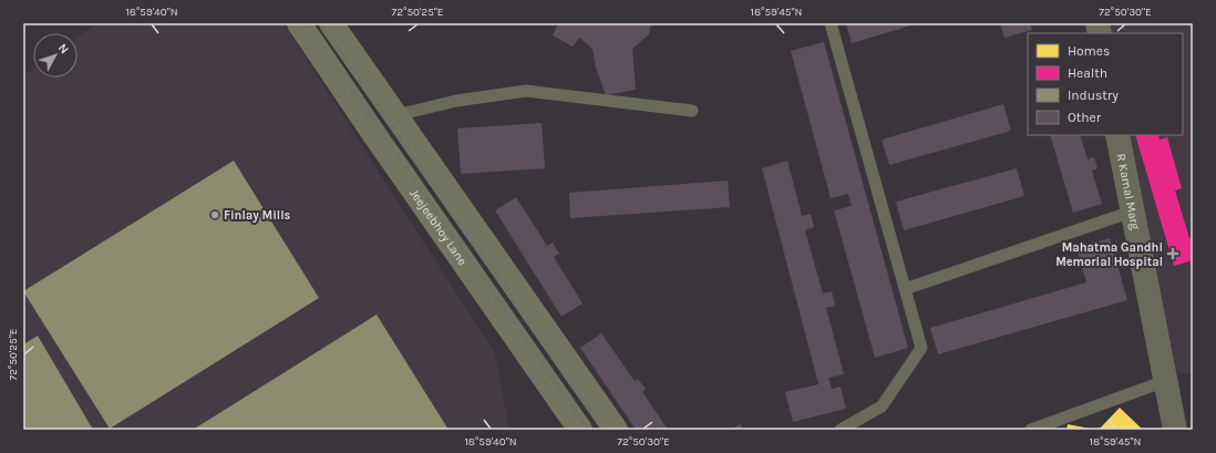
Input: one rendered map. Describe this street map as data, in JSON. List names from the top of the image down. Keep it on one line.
{"streets":{"street":["R Kamal Marg","Jeejeebhoy Lane"]},"places":{"other":["Finlay Mills"],"health":["Mahatma Gandhi Memorial Hospital"]},"legend":["Homes","Health","Industry","Other"],"north":"top right","coordinates":["18°59'40\"N","72°50'25\"E","18°59'45\"N","72°50'30\"E"]}
